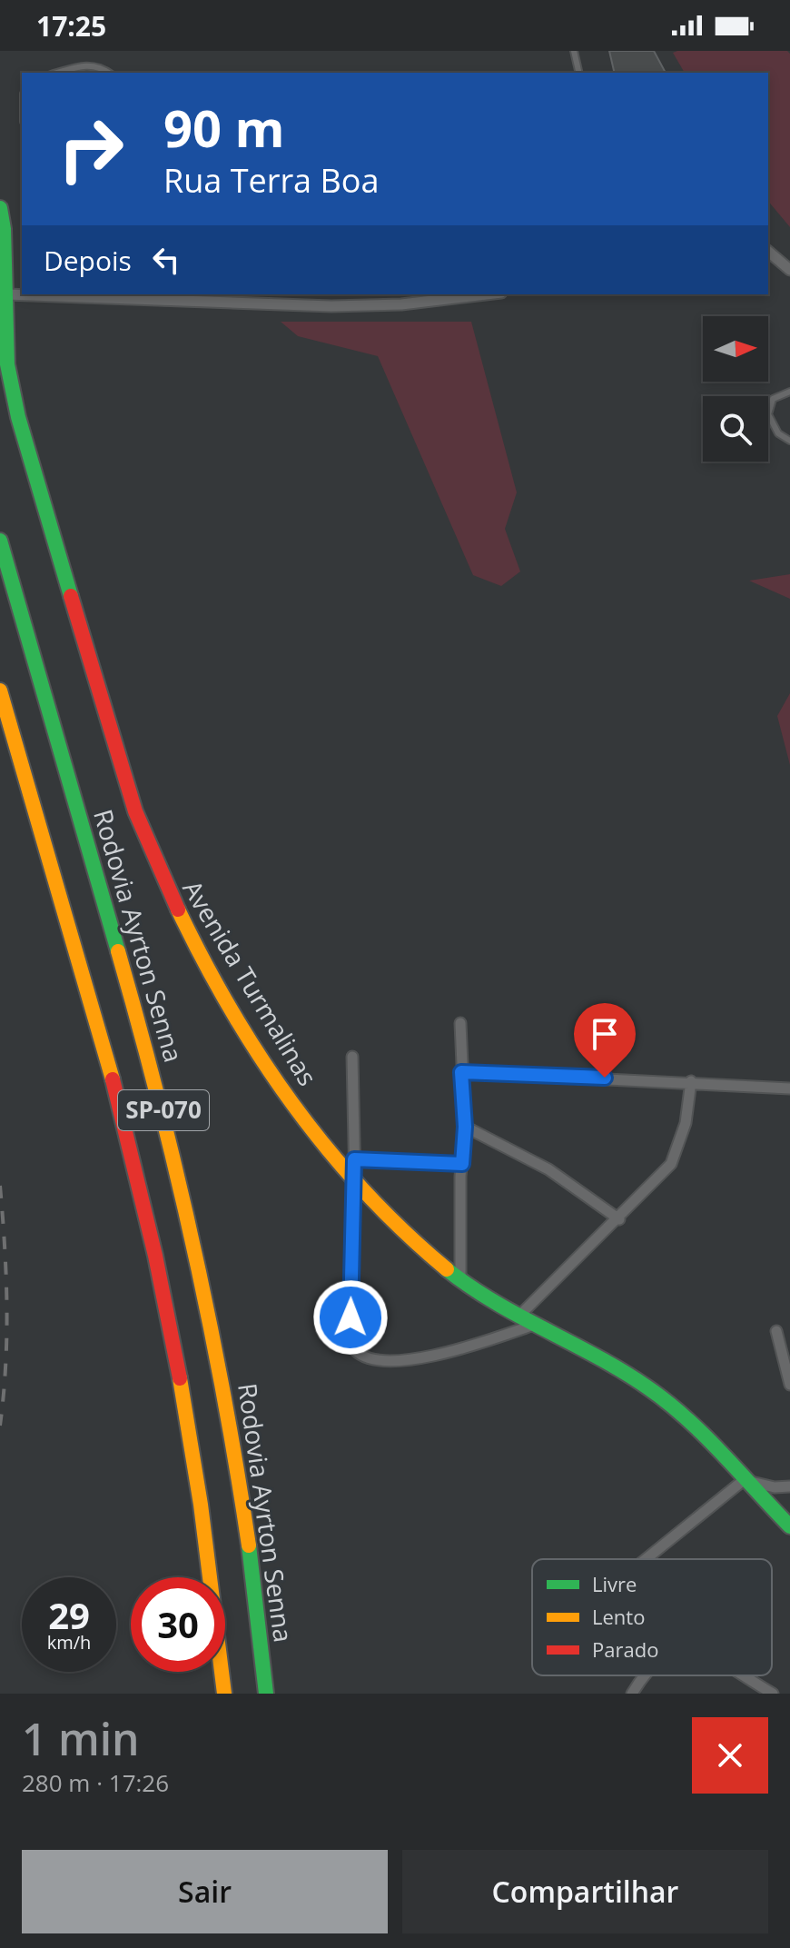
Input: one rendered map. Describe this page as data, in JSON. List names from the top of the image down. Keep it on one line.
{"streets":{"main road":["Rodovia Ayrton Senna","Avenida Turmalinas","SP-070"]},"legend":["Livre","Lento","Parado"],"north":"right","page":{"status":"17:25","turn":["90 m","Rua Terra Boa"],"then":"Depois","speed":"29 km/h","limit":"30","heading":["1 min","280 m · 17:26"],"buttons":["Sair","Compartilhar"]}}
